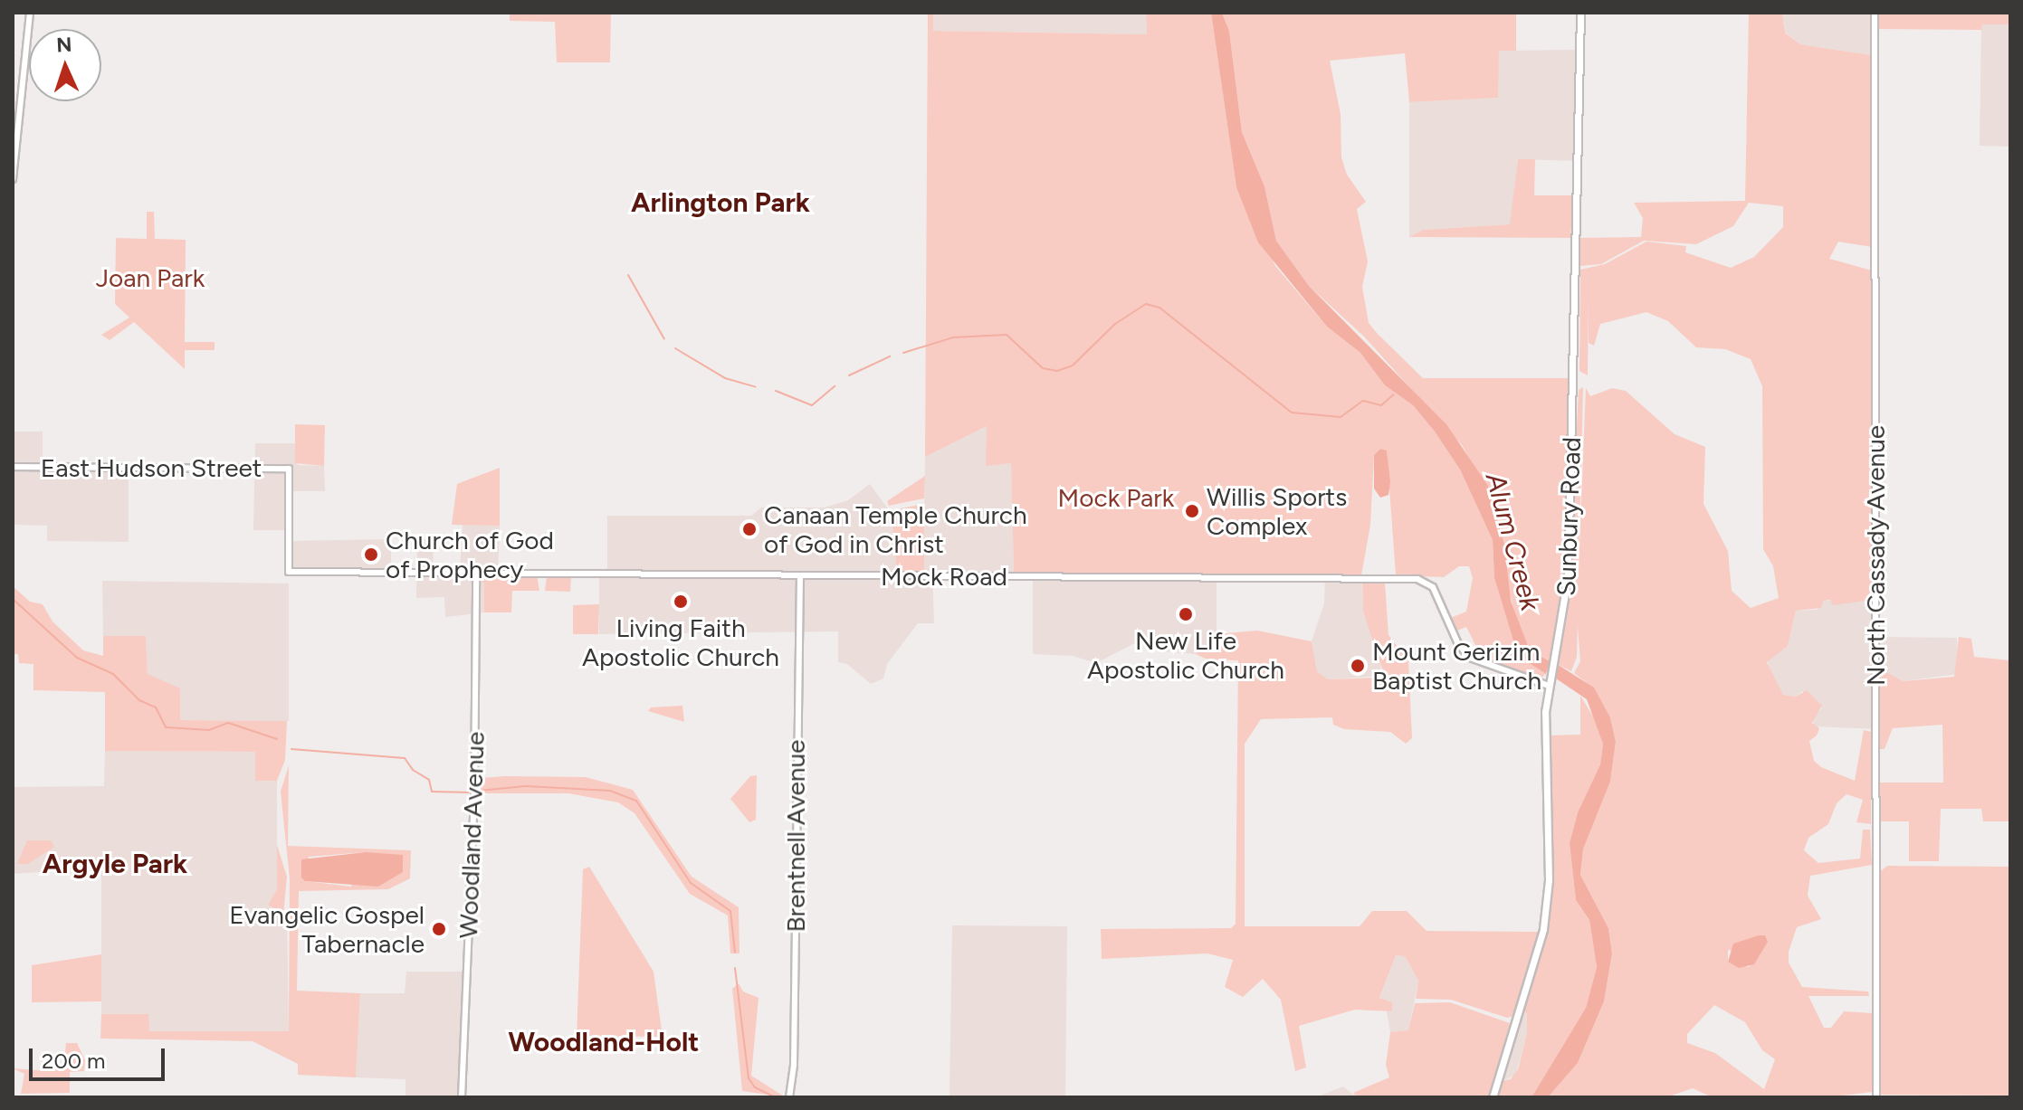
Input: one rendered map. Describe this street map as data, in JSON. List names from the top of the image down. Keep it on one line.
{"streets":{"main road":["East Hudson Street","Sunbury Road","North Cassady Avenue","Mock Road","Woodland Avenue","Brentnell Avenue"]},"crossings":[["East Hudson Street","Mock Road"],["Sunbury Road","Mock Road"],["Mock Road","Woodland Avenue"],["Mock Road","Brentnell Avenue"]],"districts":["Arlington Park","Argyle Park","Woodland-Holt"],"water":["Alum Creek"],"parks":["Joan Park","Mock Park"],"places":["Willis Sports Complex","Canaan Temple Church of God in Christ","Church of God of Prophecy","Living Faith Apostolic Church","New Life Apostolic Church","Mount Gerizim Baptist Church","Evangelic Gospel Tabernacle"],"scale_bar":"200 m","north":"top"}
